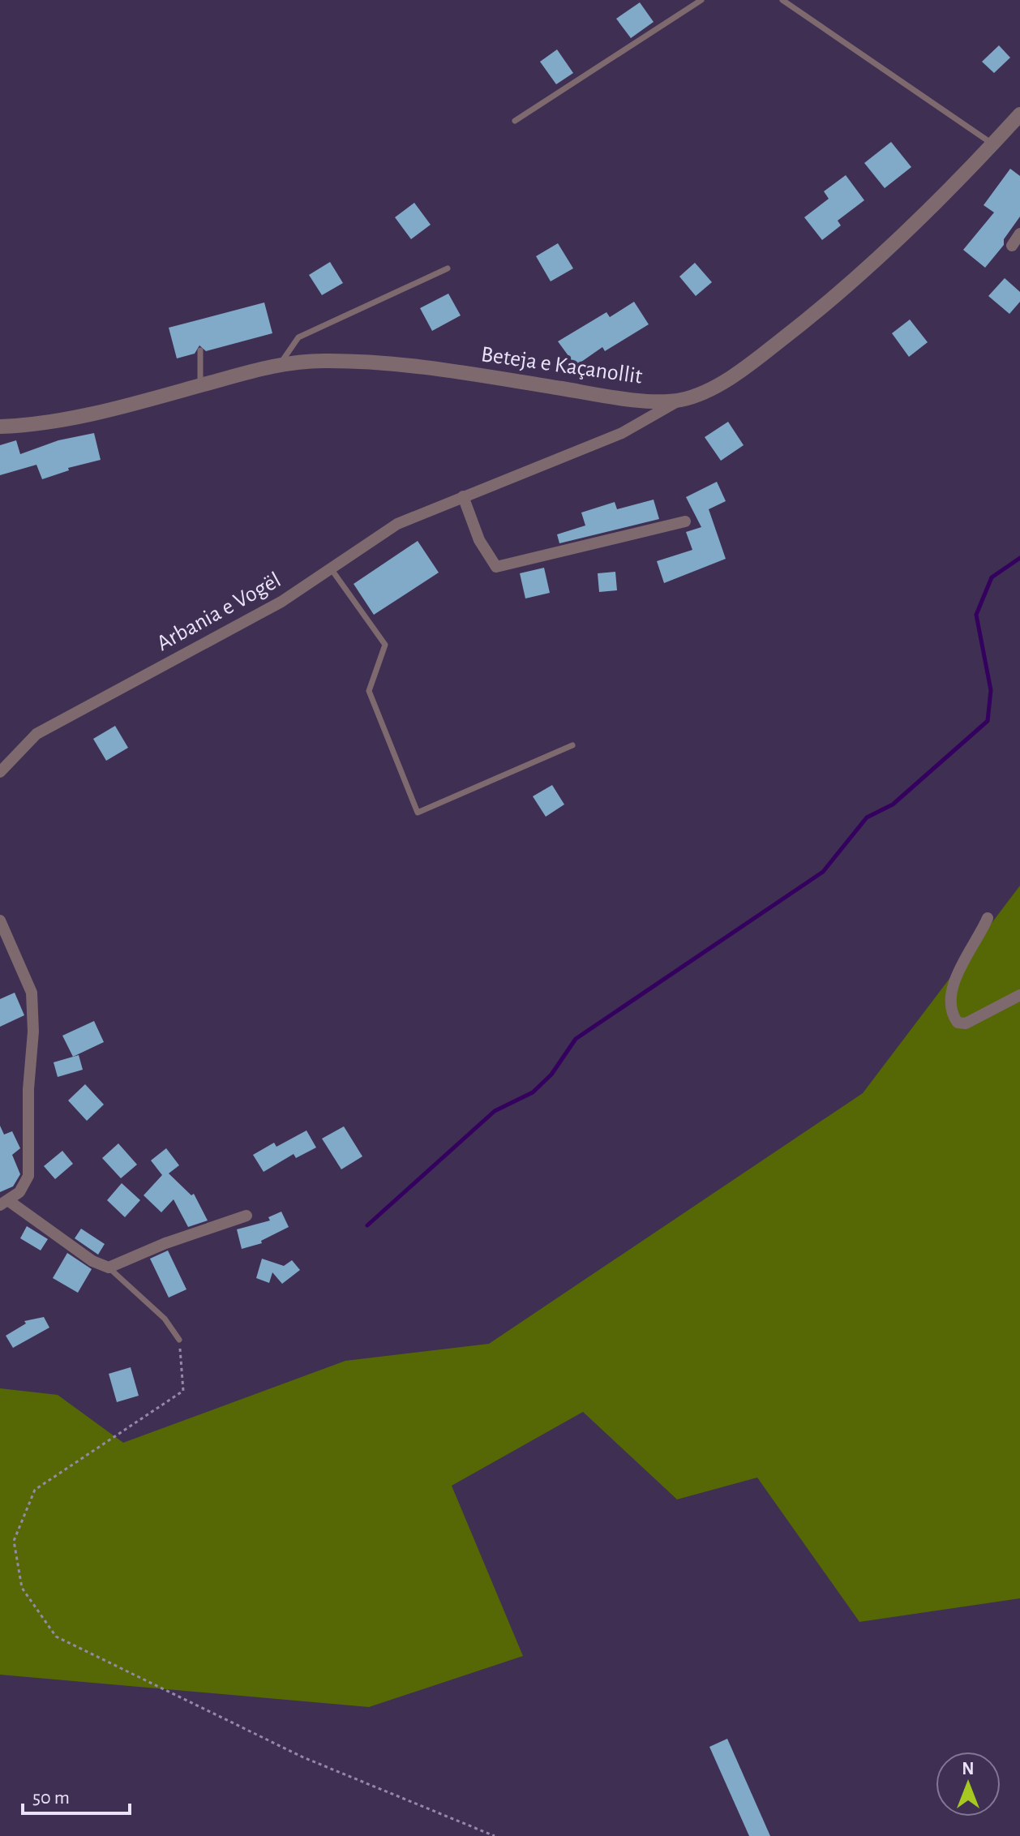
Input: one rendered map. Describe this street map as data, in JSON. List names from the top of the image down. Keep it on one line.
{"streets":{"street":["Beteja e Kaçanollit","Arbania e Vogël"]},"crossings":[["Beteja e Kaçanollit","Arbania e Vogël"]],"scale_bar":"50 m","north":"top"}
